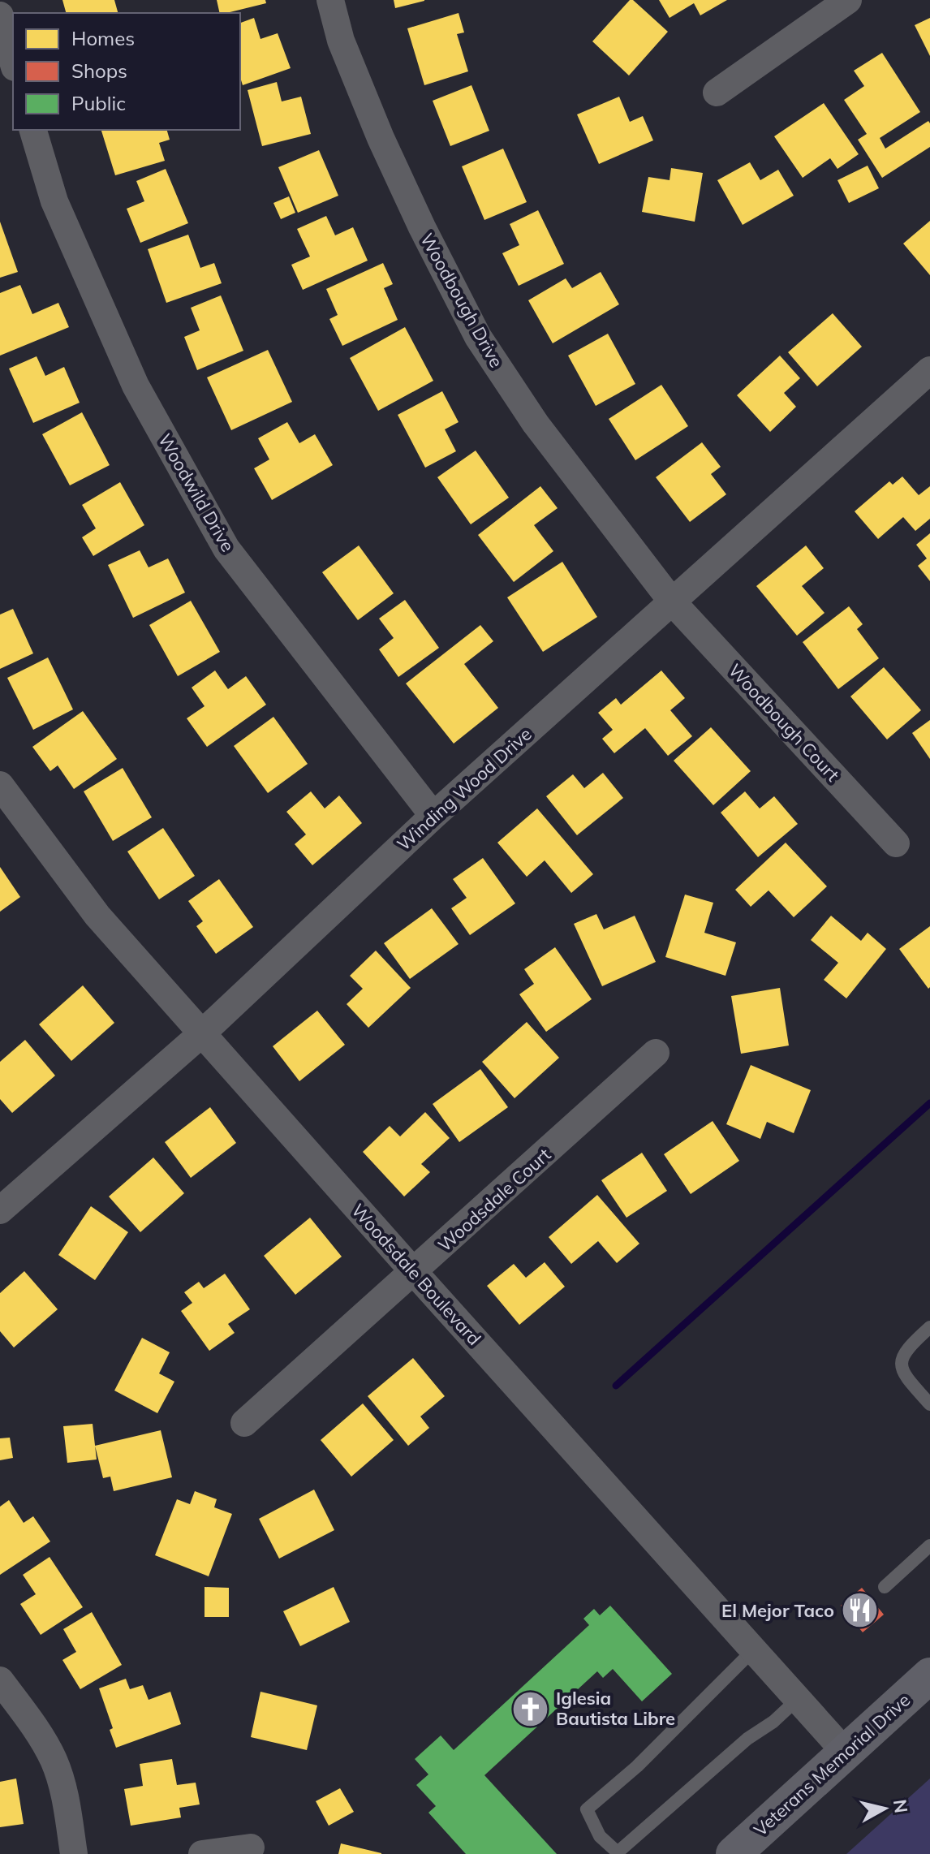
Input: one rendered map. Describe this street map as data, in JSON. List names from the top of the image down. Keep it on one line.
{"streets":{"main road":["Veterans Memorial Drive"],"street":["Woodbough Drive","Woodwild Drive","Woodbough Court","Winding Wood Drive","Woodsdale Court","Woodsdale Boulevard"]},"crossings":[["Woodbough Drive","Woodbough Court"],["Woodbough Drive","Winding Wood Drive"],["Woodwild Drive","Winding Wood Drive"],["Woodbough Court","Winding Wood Drive"],["Winding Wood Drive","Woodsdale Boulevard"],["Woodsdale Court","Woodsdale Boulevard"],["Woodsdale Boulevard","Veterans Memorial Drive"]],"places":{"restaurant":["El Mejor Taco"],"church":["Iglesia Bautista Libre"]},"legend":["Homes","Shops","Public"],"north":"right"}
